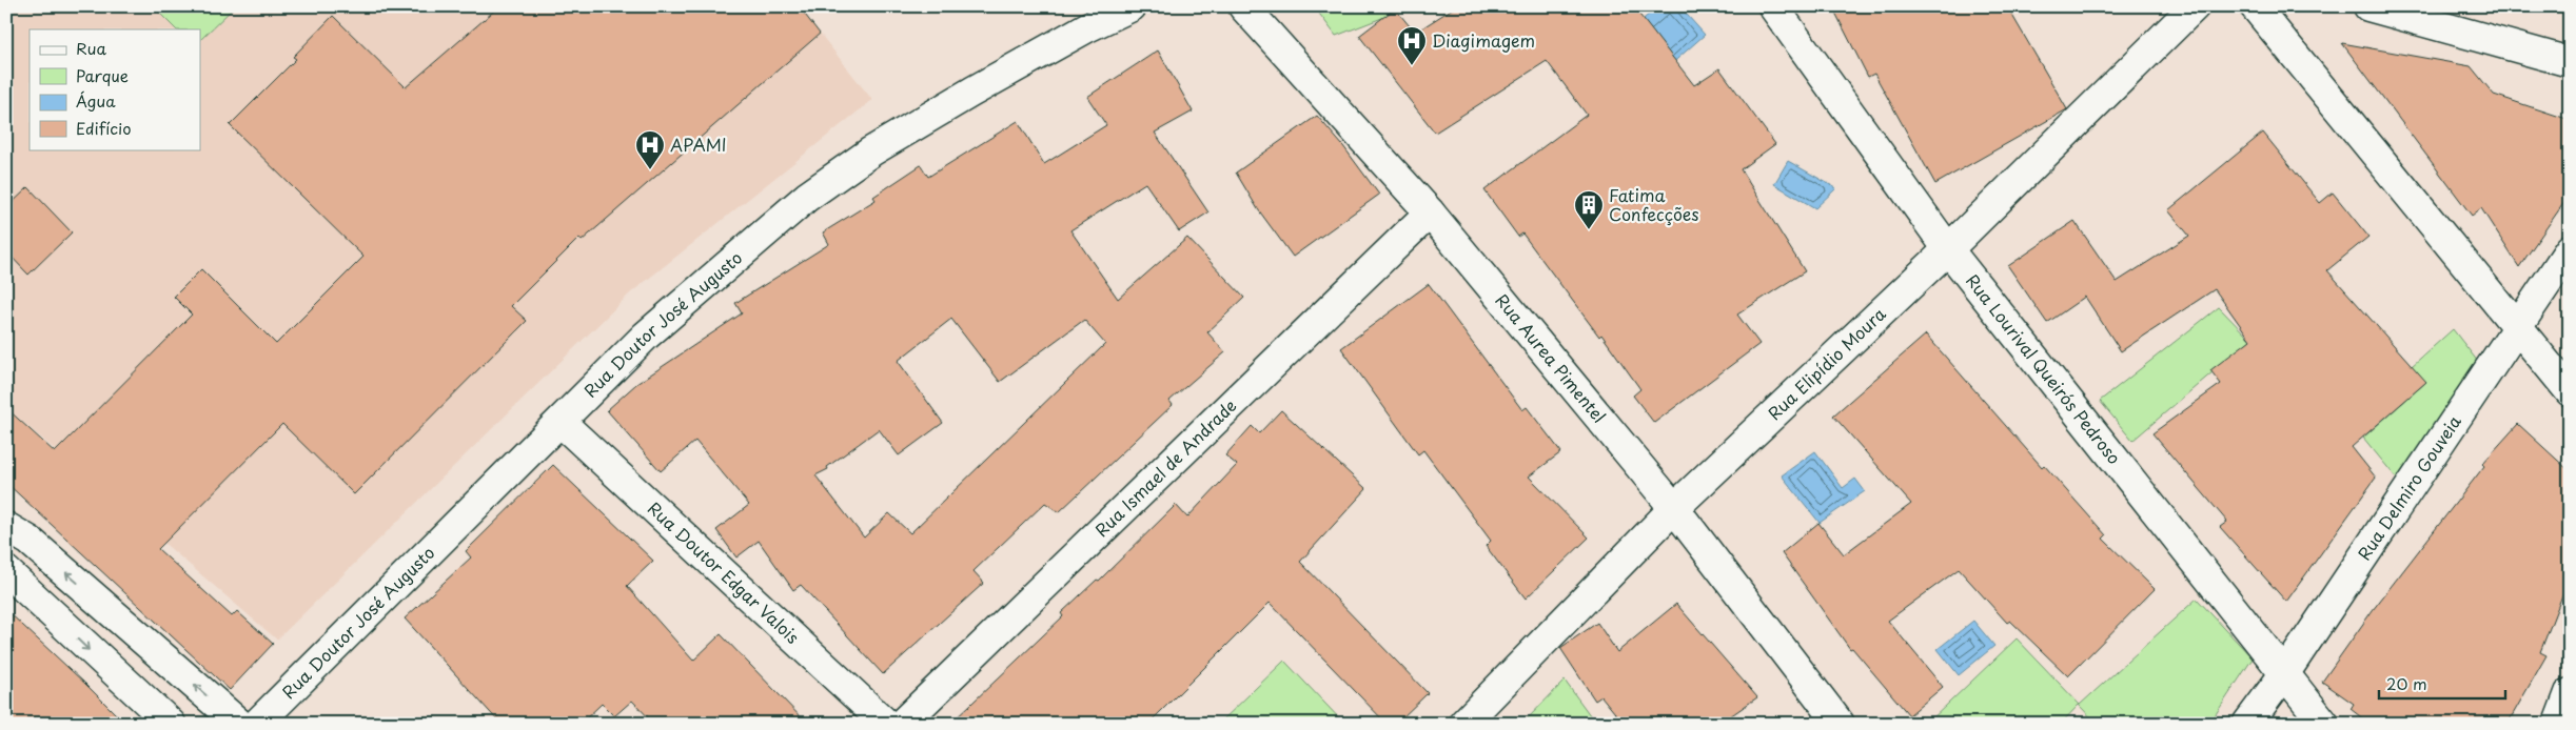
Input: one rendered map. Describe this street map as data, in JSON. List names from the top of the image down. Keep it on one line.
{"streets":{"street":["Rua Doutor José Augusto","Rua Aurea Pimentel","Rua Elipídio Moura","Rua Lourival Queirós Pedroso","Rua Ismael de Andrade","Rua Delmiro Gouveia","Rua Doutor Edgar Valois"]},"crossings":[["Rua Doutor José Augusto","Rua Doutor Edgar Valois"],["Rua Aurea Pimentel","Rua Elipídio Moura"],["Rua Aurea Pimentel","Rua Ismael de Andrade"],["Rua Elipídio Moura","Rua Lourival Queirós Pedroso"],["Rua Lourival Queirós Pedroso","Rua Delmiro Gouveia"]],"places":{"hospital":["Diagimagem","APAMI"],"building":["Fatima Confecções"]},"legend":["Rua","Parque","Água","Edifício"],"scale_bar":"20 m"}
